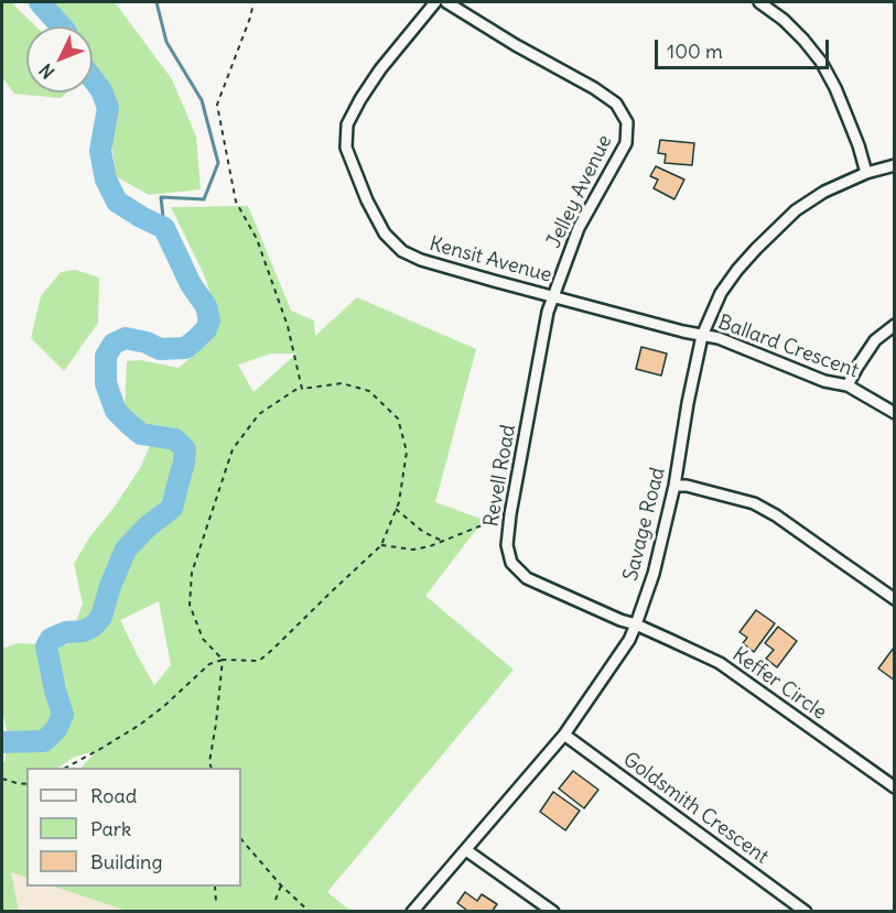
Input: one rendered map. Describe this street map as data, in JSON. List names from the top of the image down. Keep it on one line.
{"streets":{"street":["Jelley Avenue","Kensit Avenue","Ballard Crescent","Revell Road","Savage Road","Keffer Circle","Goldsmith Crescent"]},"crossings":[["Jelley Avenue","Kensit Avenue"],["Jelley Avenue","Revell Road"],["Kensit Avenue","Ballard Crescent"],["Kensit Avenue","Revell Road"],["Kensit Avenue","Savage Road"],["Ballard Crescent","Savage Road"],["Revell Road","Savage Road"],["Revell Road","Keffer Circle"],["Savage Road","Keffer Circle"],["Savage Road","Goldsmith Crescent"]],"legend":["Road","Park","Building"],"scale_bar":"100 m","north":"bottom left"}
